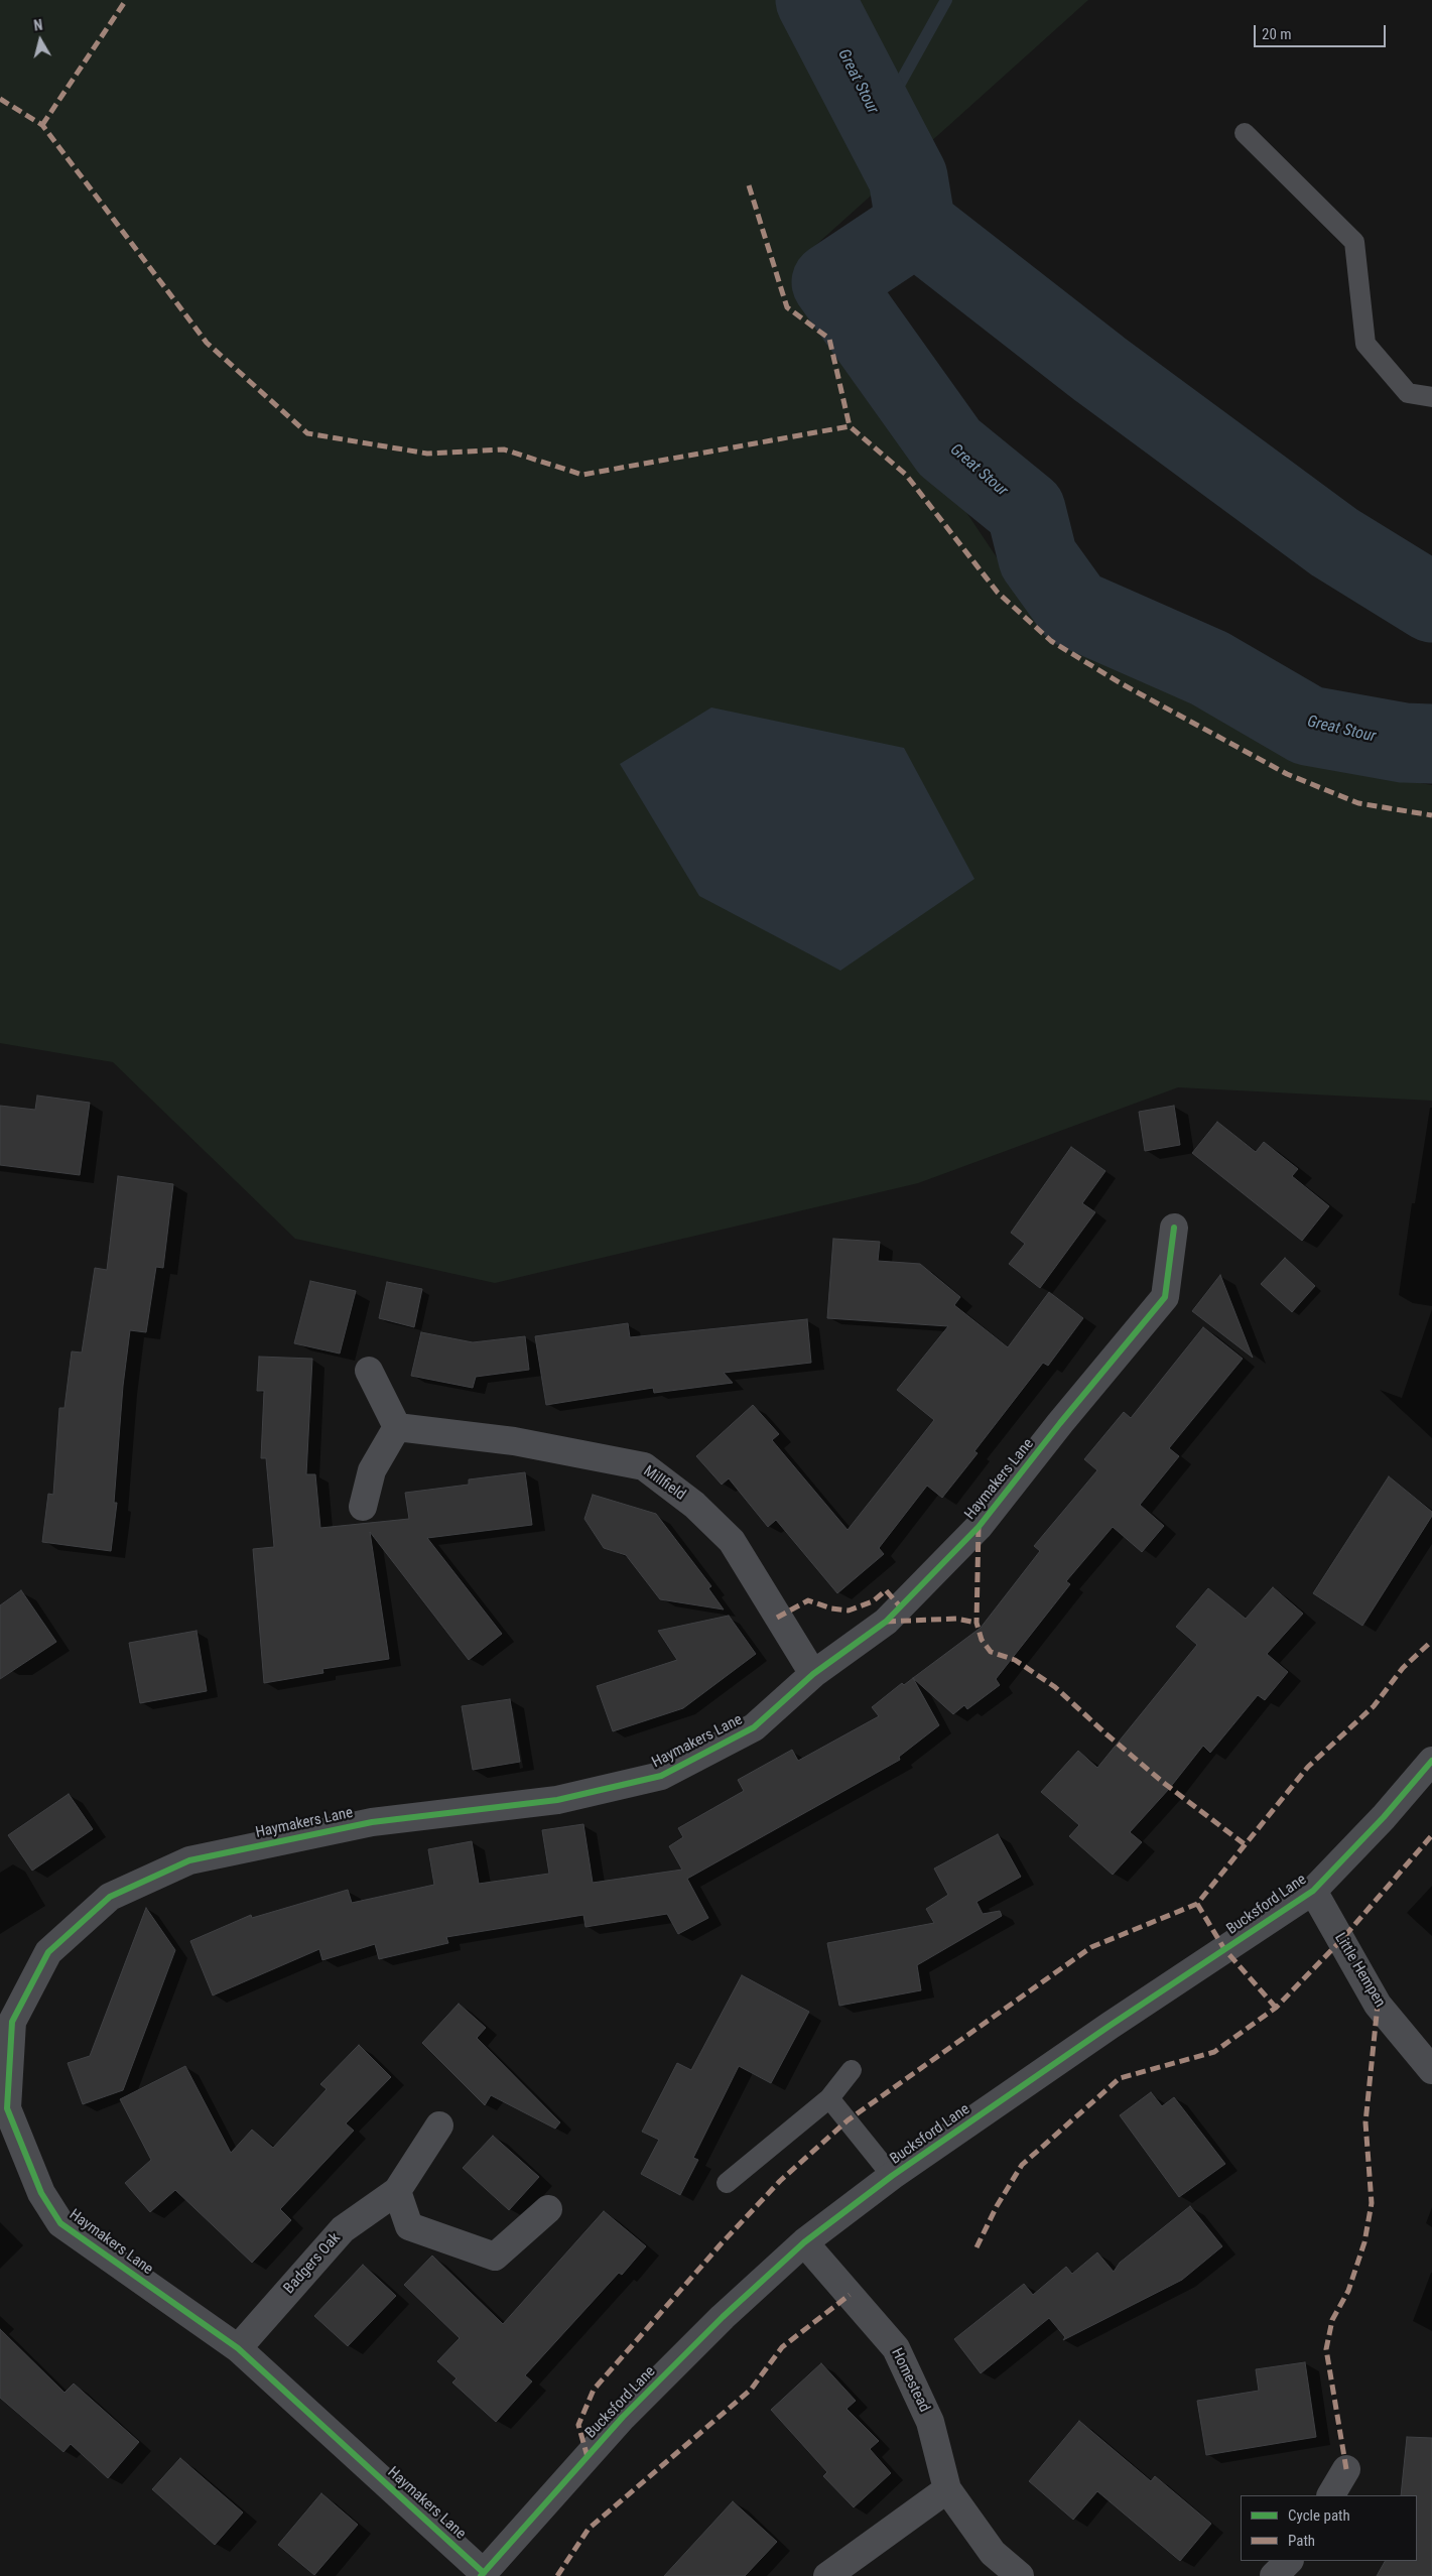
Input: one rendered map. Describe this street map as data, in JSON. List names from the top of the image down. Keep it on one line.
{"streets":{"street":["Haymakers Lane","Millfield","Bucksford Lane","Little Hempen","Badgers Oak","Homestead"]},"crossings":[["Haymakers Lane","Millfield"],["Haymakers Lane","Bucksford Lane"],["Haymakers Lane","Badgers Oak"],["Bucksford Lane","Little Hempen"],["Bucksford Lane","Homestead"]],"water":["Great Stour"],"legend":["Cycle path","Path"],"scale_bar":"20 m","north":"top"}
